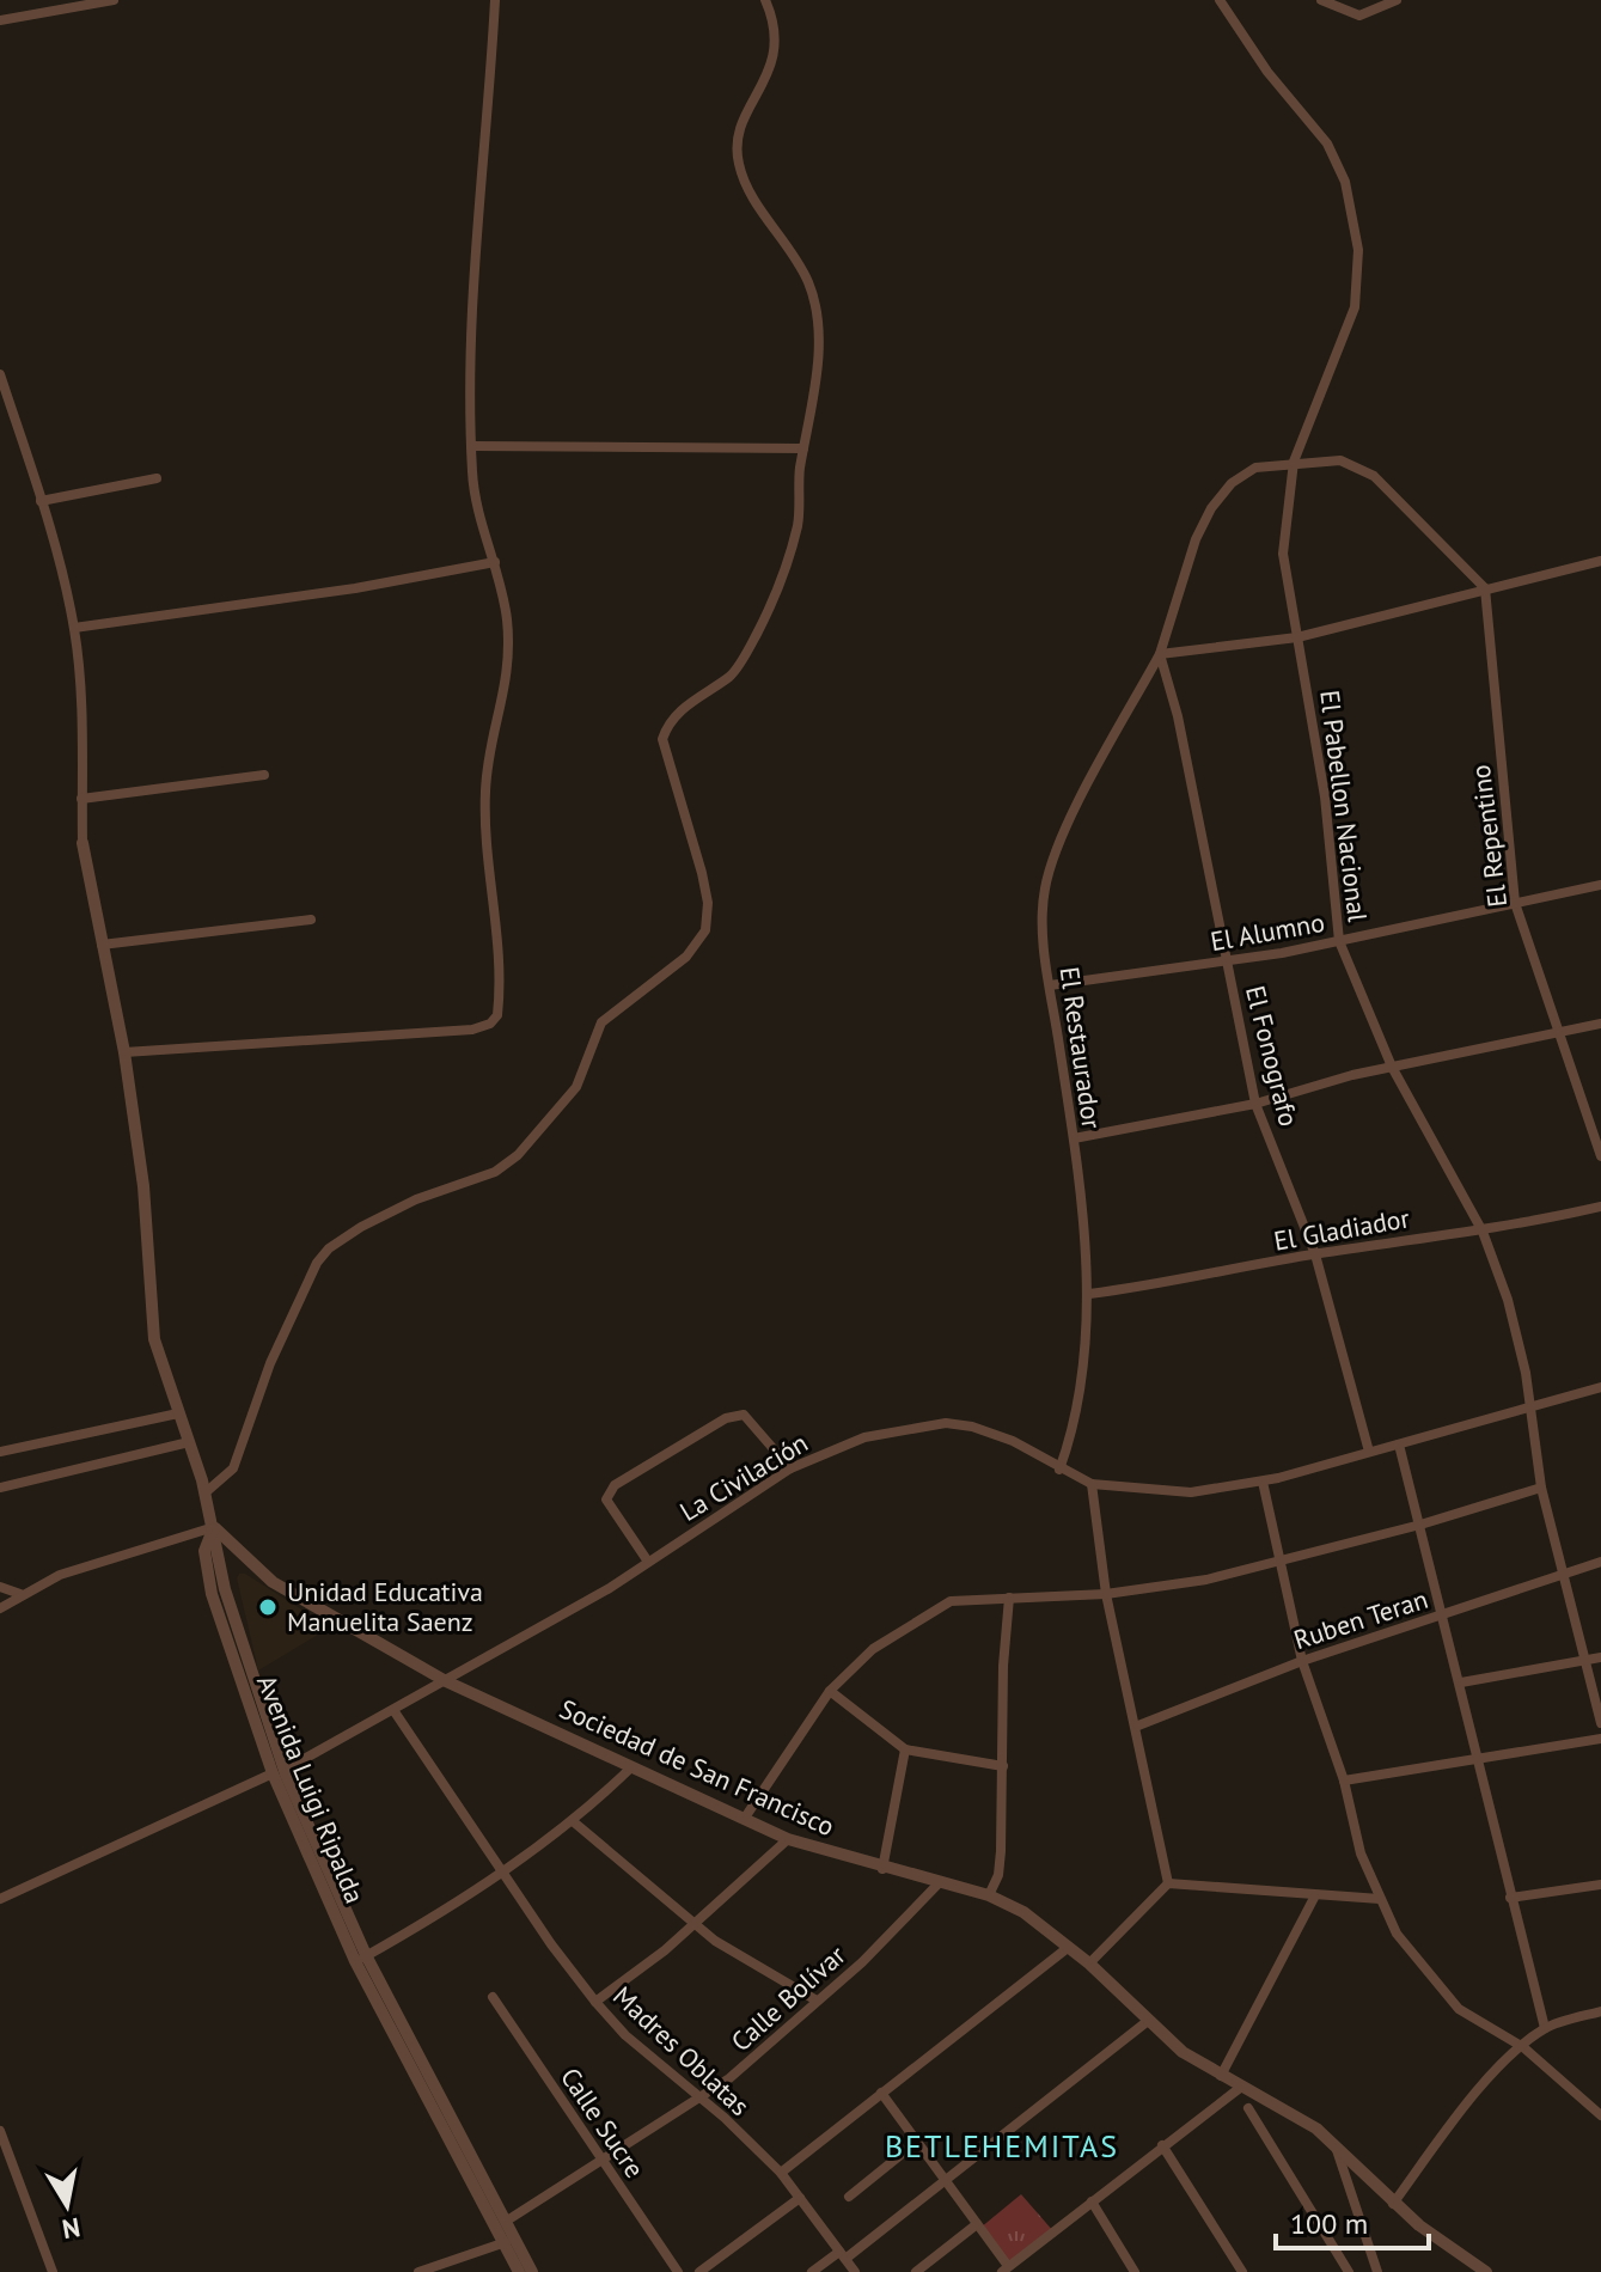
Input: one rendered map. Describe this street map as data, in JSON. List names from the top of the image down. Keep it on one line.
{"streets":{"street":["El Pabellon Nacional","El Repentino","El Alumno","El Restaurador","El Fonografo","El Gladiador","La Civilación","Ruben Teran","Sociedad de San Francisco","Avenida Luigi Ripalda","Calle Bolívar","Madres Oblatas","Calle Sucre"]},"crossings":[["El Pabellon Nacional","El Alumno"],["El Pabellon Nacional","El Restaurador"],["El Pabellon Nacional","El Gladiador"],["El Pabellon Nacional","La Civilación"],["El Pabellon Nacional","Ruben Teran"],["El Repentino","El Alumno"],["El Repentino","El Restaurador"],["El Alumno","El Restaurador"],["El Alumno","El Fonografo"],["El Restaurador","El Fonografo"],["El Restaurador","El Gladiador"],["El Restaurador","La Civilación"],["El Fonografo","El Gladiador"],["El Fonografo","La Civilación"],["La Civilación","Sociedad de San Francisco"],["La Civilación","Avenida Luigi Ripalda"],["La Civilación","Madres Oblatas"],["Sociedad de San Francisco","Avenida Luigi Ripalda"],["Sociedad de San Francisco","Calle Bolívar"],["Avenida Luigi Ripalda","Calle Bolívar"],["Calle Bolívar","Madres Oblatas"],["Calle Bolívar","Calle Sucre"]],"districts":["BETLEHEMITAS"],"places":["Unidad Educativa Manuelita Saenz"],"scale_bar":"100 m","north":"bottom"}
